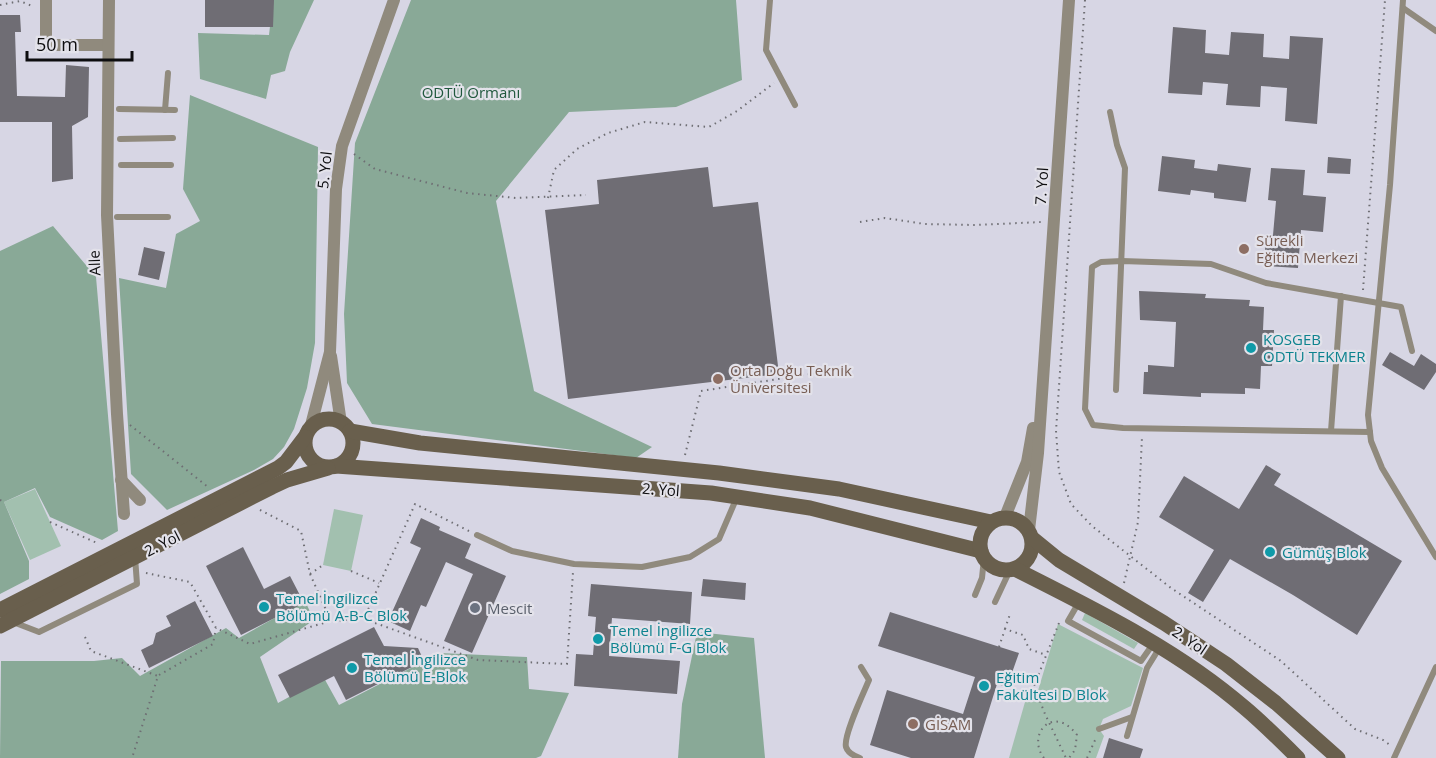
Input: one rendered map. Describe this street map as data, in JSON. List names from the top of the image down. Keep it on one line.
{"streets":{"street":["5. Yol","7. Yol","Alle","2. Yol"]},"crossings":[["5. Yol","2. Yol"],["7. Yol","2. Yol"]],"parks":["ODTÜ Ormanı"],"places":["Sürekli Eğitim Merkezi","KOSGEB ODTÜ TEKMER","Orta Doğu Teknik Üniversitesi","Gümüş Blok","Temel İngilizce Bölümü A-B-C Blok","Mescit","Temel İngilizce Bölümü F-G Blok","Temel İngilizce Bölümü E-Blok","Eğitim Fakültesi D Blok","GİSAM"],"scale_bar":"50 m"}
